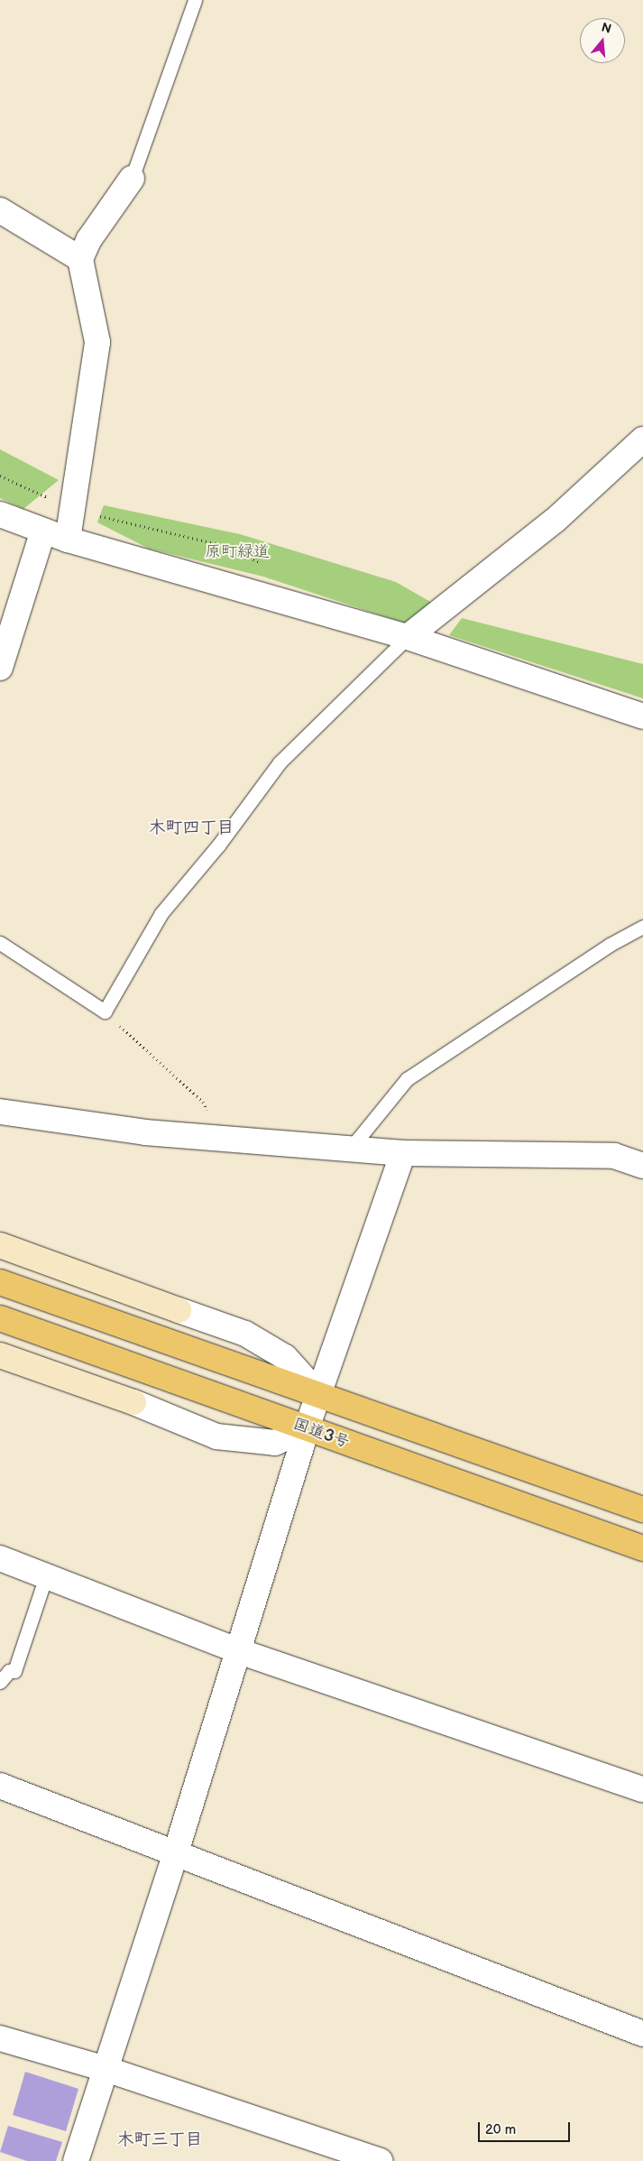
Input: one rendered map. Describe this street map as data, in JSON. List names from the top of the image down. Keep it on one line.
{"streets":{"highway":["国道3号"]},"districts":["木町四丁目","木町三丁目"],"parks":["原町緑道"],"scale_bar":"20 m","north":"top"}
